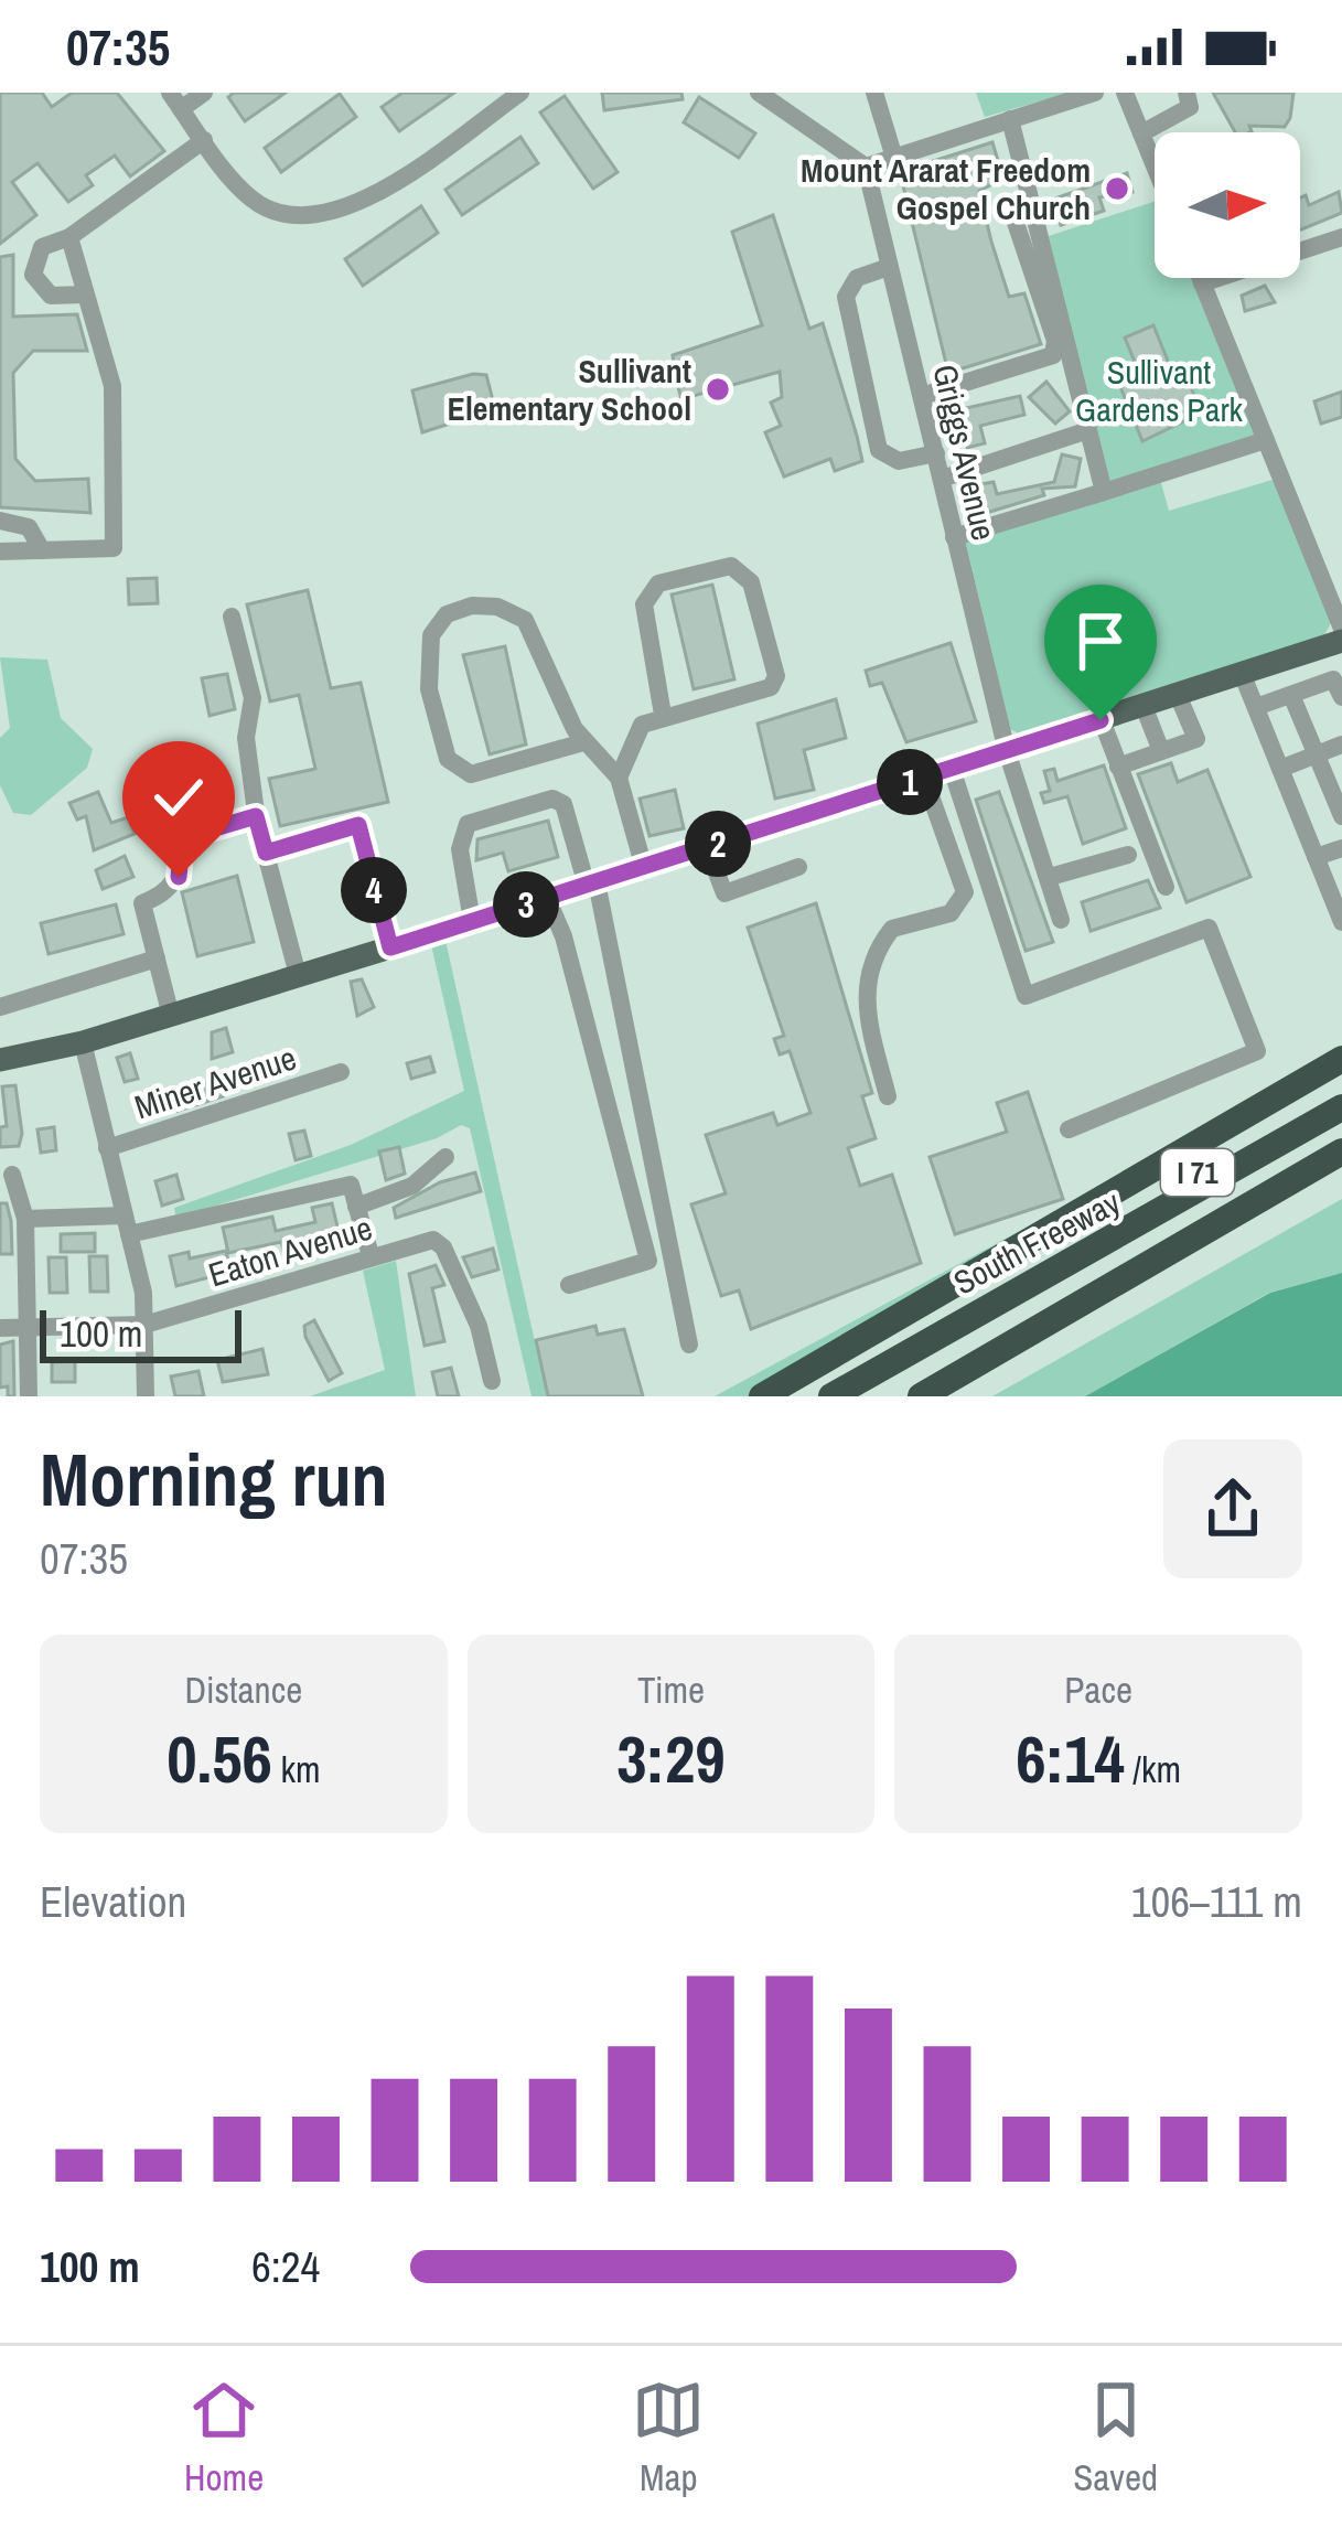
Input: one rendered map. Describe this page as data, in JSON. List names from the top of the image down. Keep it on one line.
{"streets":{"highway":["I 71","South Freeway"],"street":["Griggs Avenue","Miner Avenue","Eaton Avenue"]},"crossings":[["I 71","South Freeway"]],"parks":["Sullivant Gardens Park"],"places":["Mount Ararat Freedom Gospel Church","Sullivant Elementary School"],"scale_bar":"100 m","north":"right","page":{"status":"07:35","pins":["1","2","4","3"],"scale":"100 m","heading":["Morning run","07:35"],"stats":[["Distance","0.56 km"],["Time","3:29"],["Pace","6:14 /km"]],"chart":["Elevation","106–111 m"],"list":[{"name":"100 m","note":"6:24"}],"tabs":["Home","Map","Saved"]}}
